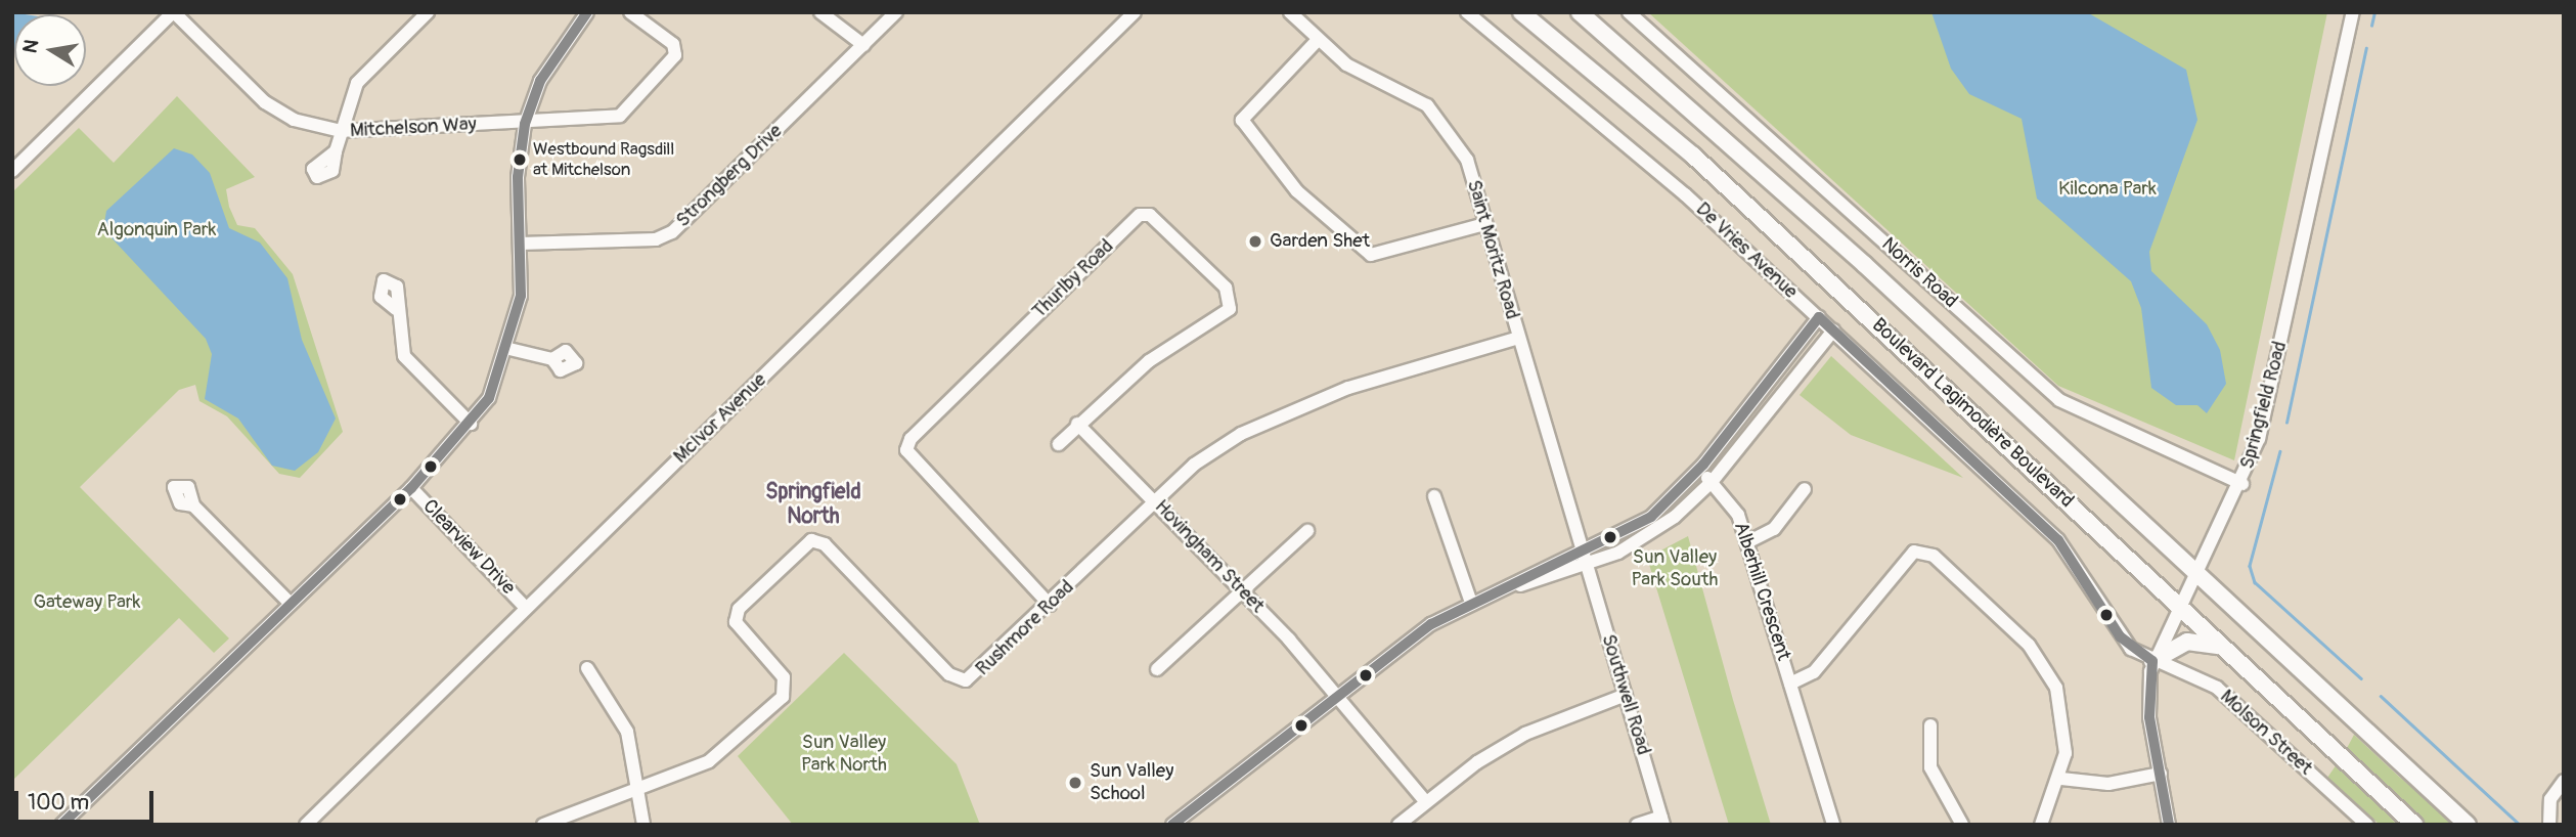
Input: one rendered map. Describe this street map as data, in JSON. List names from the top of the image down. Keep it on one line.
{"streets":{"main road":["Boulevard Lagimodière Boulevard"],"street":["Mitchelson Way","Strongberg Drive","Saint Moritz Road","De Vries Avenue","Norris Road","Thurlby Road","Springfield Road","McIvor Avenue","Clearview Drive","Hovingham Street","Alberhill Crescent","Rushmore Road","Southwell Road","Molson Street"]},"crossings":[["Saint Moritz Road","Rushmore Road"],["Saint Moritz Road","Southwell Road"],["De Vries Avenue","Springfield Road"],["De Vries Avenue","Molson Street"],["Norris Road","Springfield Road"],["Thurlby Road","Hovingham Street"],["Thurlby Road","Rushmore Road"],["Springfield Road","Boulevard Lagimodière Boulevard"],["Springfield Road","Molson Street"],["McIvor Avenue","Clearview Drive"],["Hovingham Street","Rushmore Road"]],"districts":["Springfield North"],"parks":["Kilcona Park","Algonquin Park","Sun Valley Park South","Gateway Park","Sun Valley Park North"],"places":["Westbound Ragsdill at Mitchelson","Garden Shet","Sun Valley School"],"scale_bar":"100 m","north":"left"}
